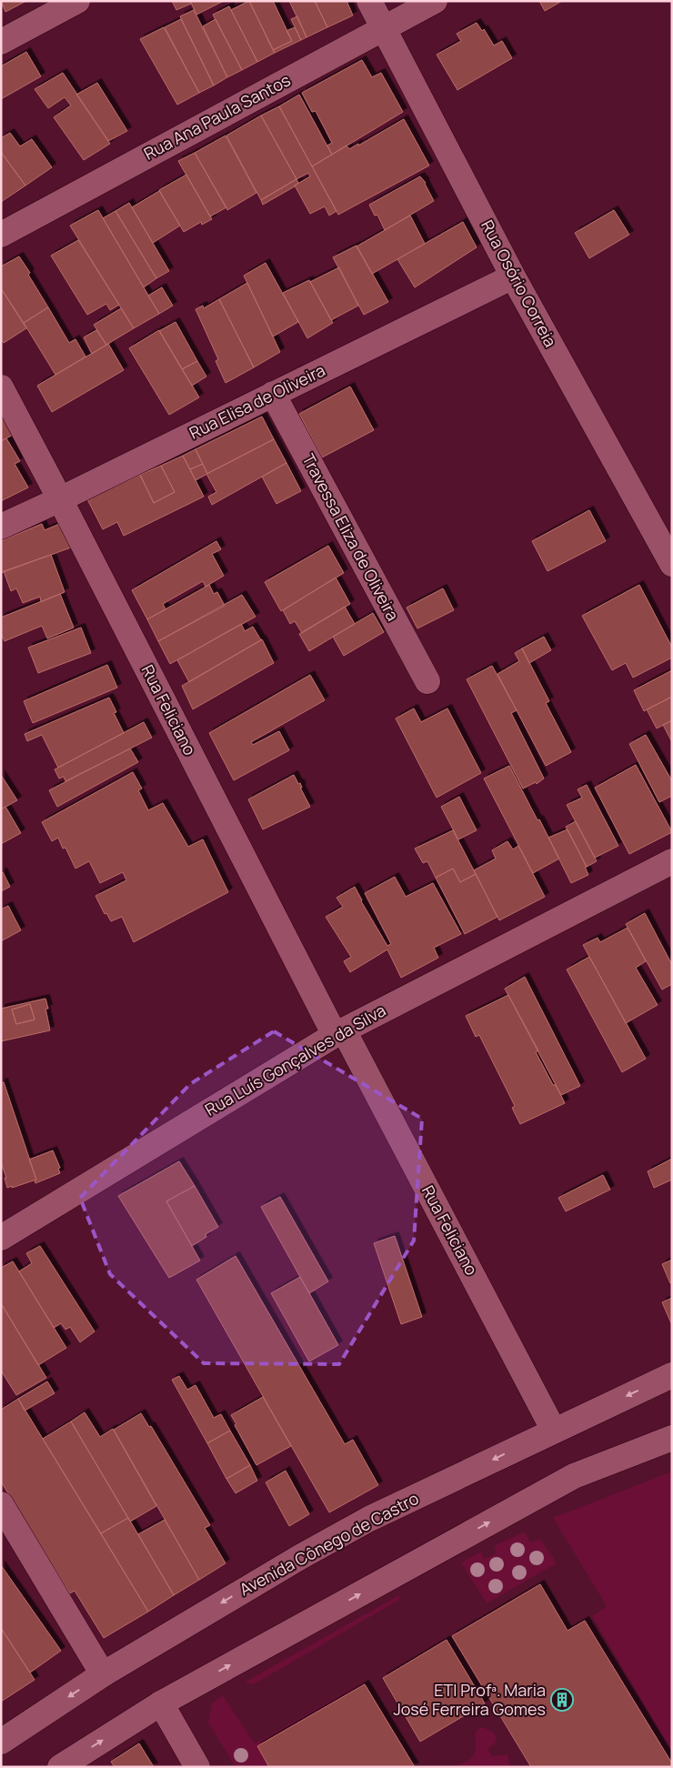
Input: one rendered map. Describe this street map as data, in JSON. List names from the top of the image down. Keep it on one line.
{"streets":{"street":["Rua Ana Paula Santos","Rua Osório Correia","Rua Elisa de Oliveira","Travessa Eliza de Oliveira","Rua Feliciano","Rua Luís Gonçalves da Silva","Avenida Cônego de Castro"]},"crossings":[["Rua Ana Paula Santos","Rua Osório Correia"],["Rua Osório Correia","Rua Elisa de Oliveira"],["Rua Elisa de Oliveira","Travessa Eliza de Oliveira"],["Rua Elisa de Oliveira","Rua Feliciano"],["Rua Feliciano","Rua Luís Gonçalves da Silva"],["Rua Feliciano","Avenida Cônego de Castro"]],"places":{"building":["ETI Profª. Maria José Ferreira Gomes"]}}
